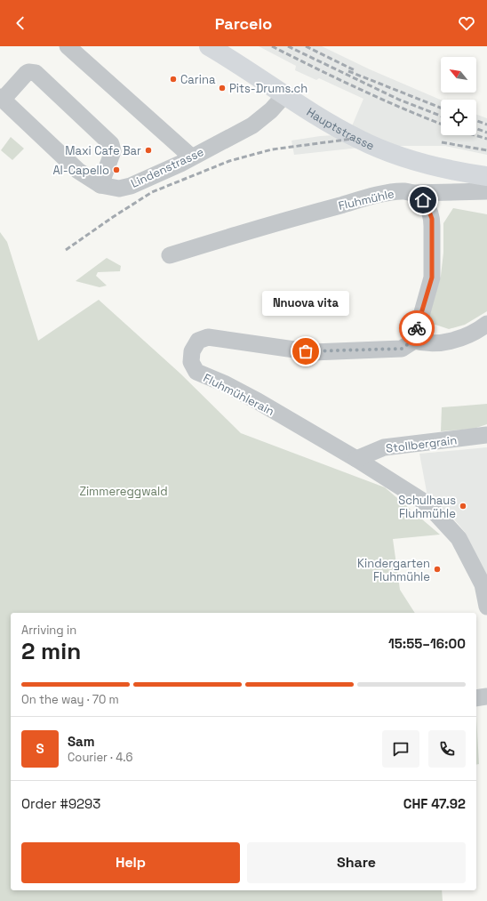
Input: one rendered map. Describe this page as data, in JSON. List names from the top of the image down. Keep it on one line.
{"streets":{"main road":["Hauptstrasse"],"street":["Lindenstrasse","Fluhmühle","Fluhmühlerain","Stollbergrain"]},"crossings":[["Hauptstrasse","Lindenstrasse"],["Fluhmühle","Fluhmühlerain"],["Fluhmühlerain","Stollbergrain"]],"parks":["Zimmereggwald"],"places":["Carina","Pits-Drums.ch","Maxi Cafe Bar","Al-Capello","Nnuova vita","Schulhaus Fluhmühle","Kindergarten Fluhmühle"],"north":"top left","page":{"header":"Parcelo","bubble":"Nnuova vita","heading":["2 min","Arriving in","15:55–16:00"],"panel":["Sam","Courier · 4.6","Order #9293","CHF 47.92"],"bar":"On the way · 70 m","round":"S","buttons":["Help","Share"]}}
